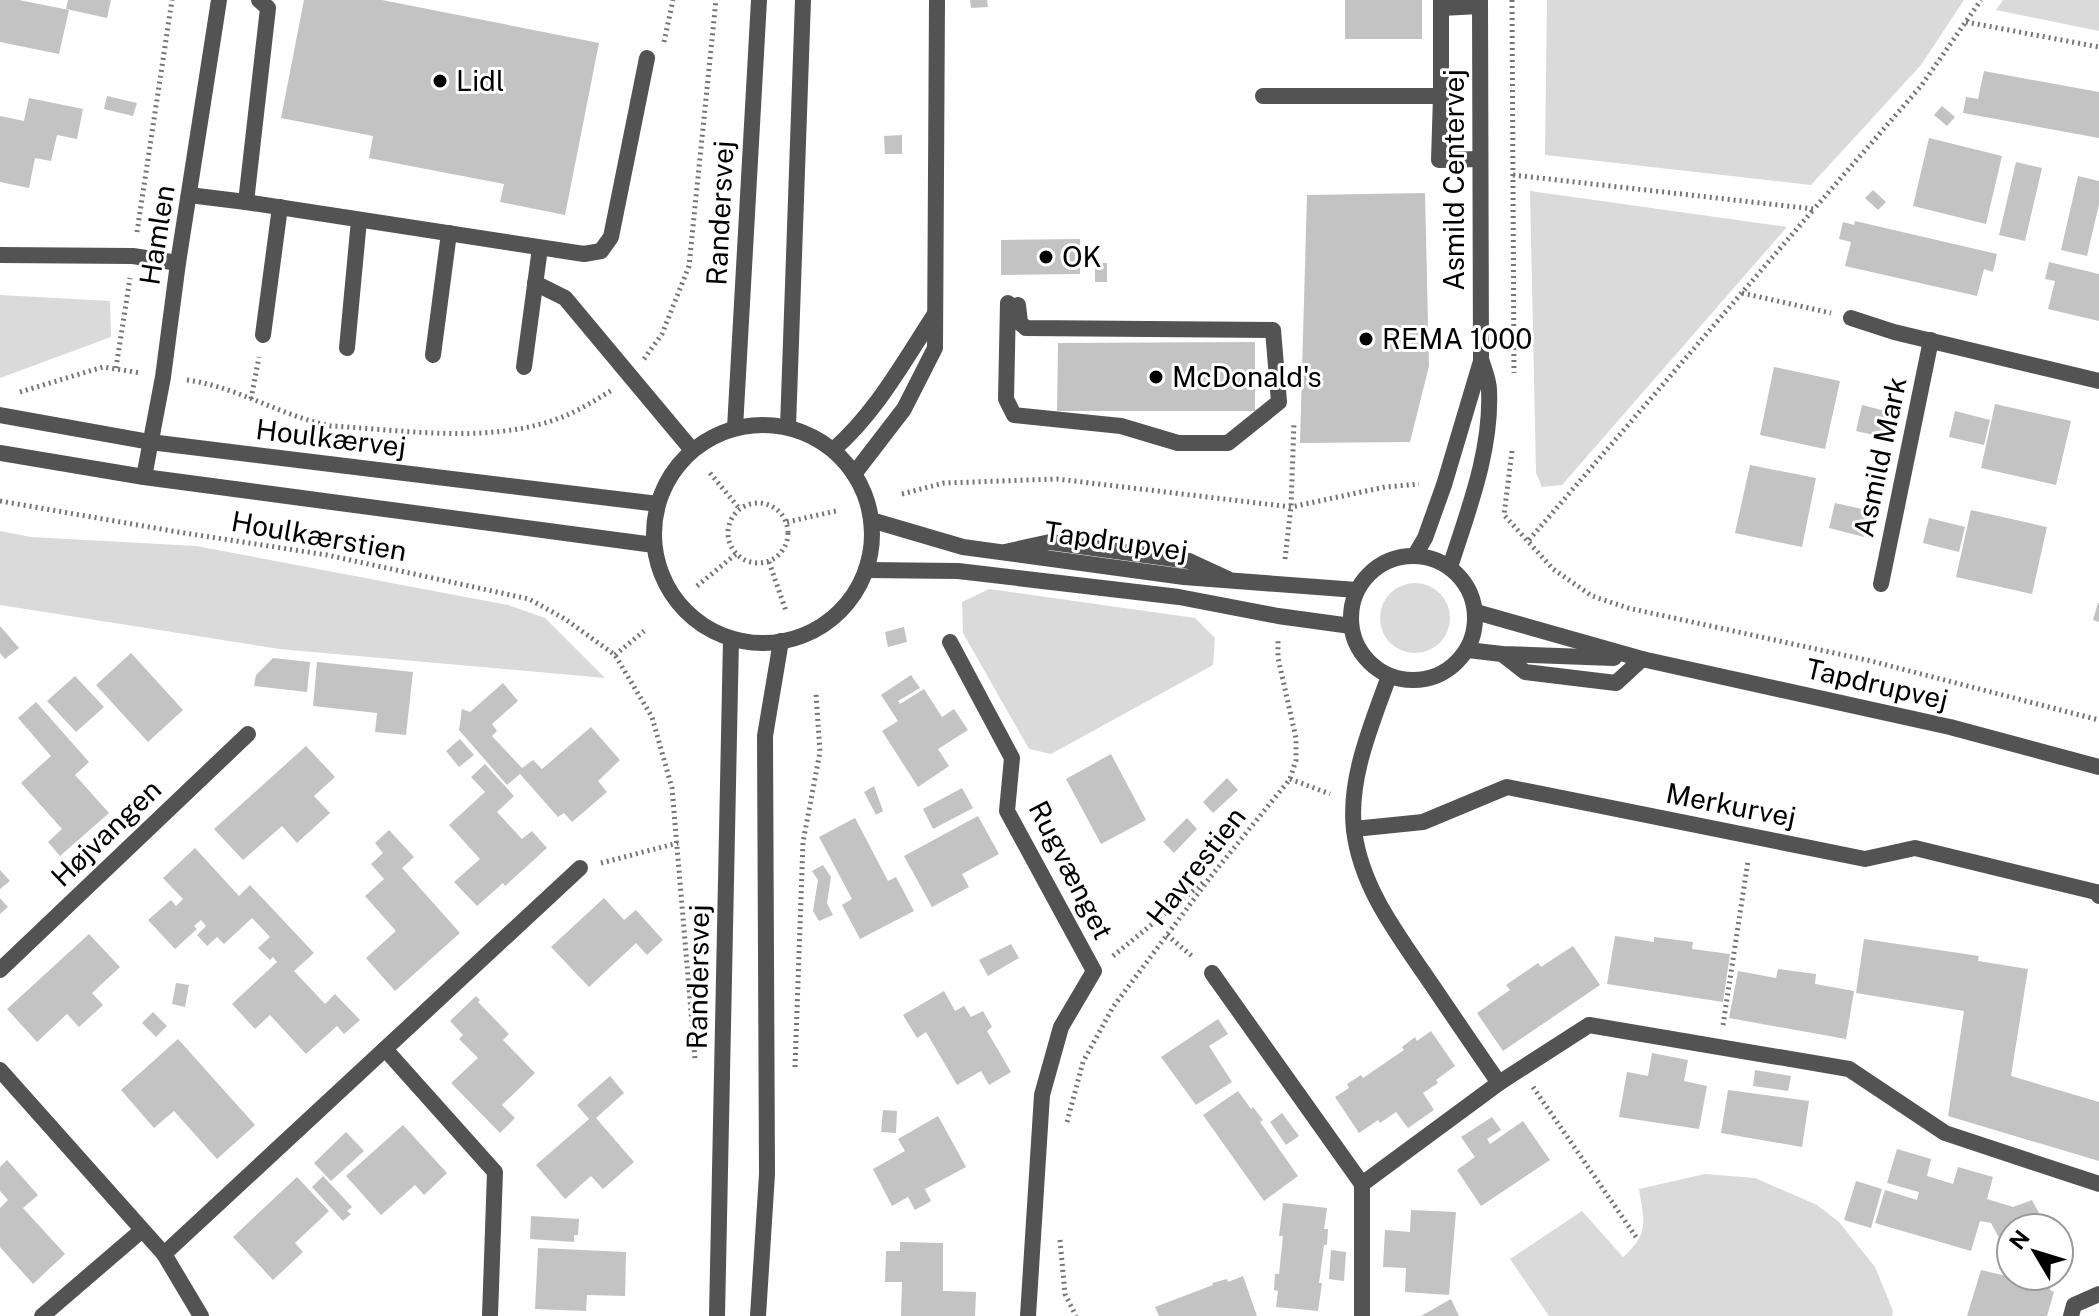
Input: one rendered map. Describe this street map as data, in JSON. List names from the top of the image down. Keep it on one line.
{"streets":{"street":["Asmild Centervej","Randersvej","Hamlen","Houlkærvej","Asmild Mark","Tapdrupvej","Merkurvej","Højvangen","Rugvænget"],"path":["Houlkærstien","Havrestien"]},"crossings":[["Asmild Centervej","Tapdrupvej"],["Hamlen","Houlkærvej"]],"places":["Lidl","OK","REMA 1000","McDonald's"],"north":"top left"}
